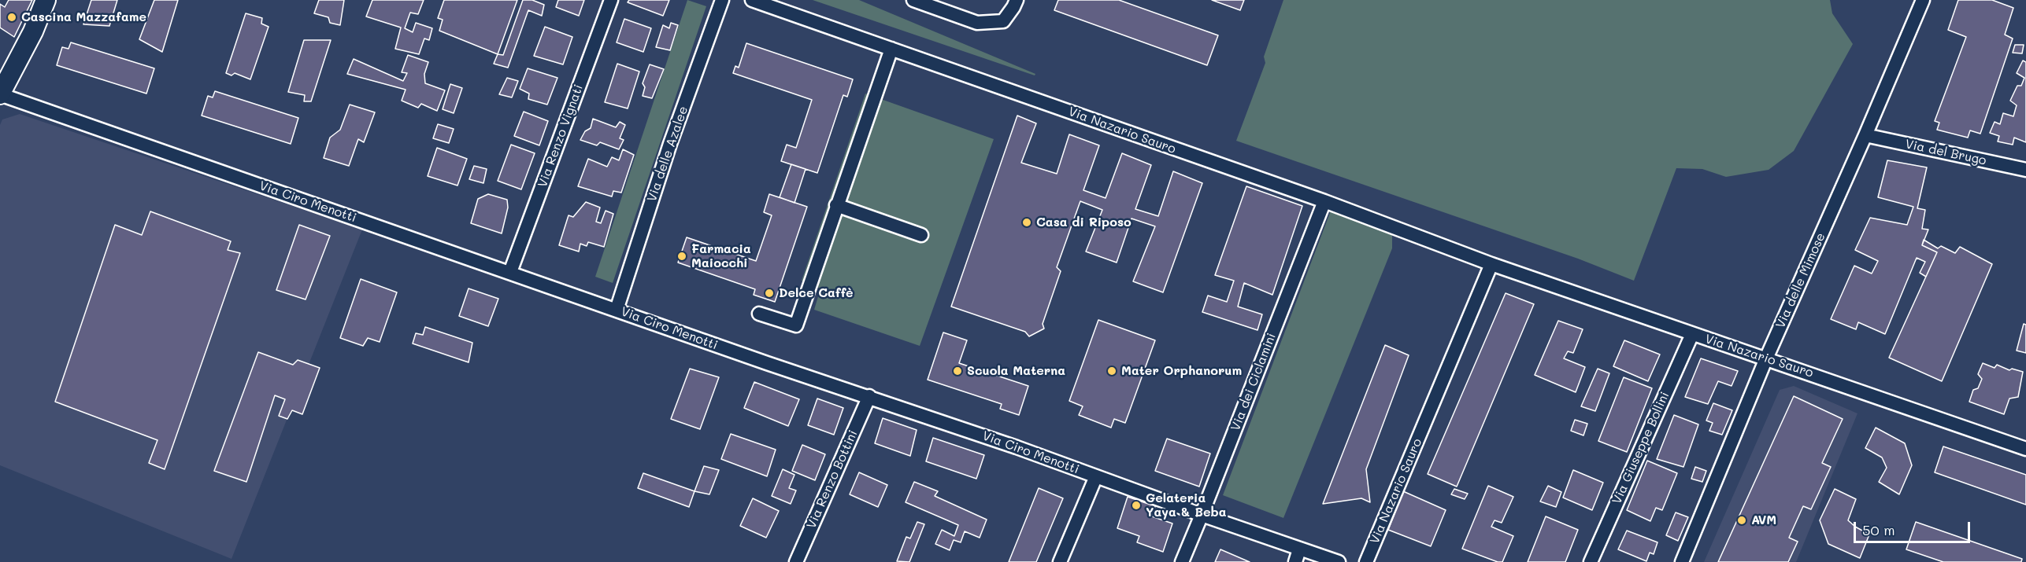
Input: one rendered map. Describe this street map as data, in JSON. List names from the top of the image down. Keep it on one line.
{"streets":{"street":["Via Nazario Sauro","Via Renzo Vignati","Via del Brugo","Via delle Azalee","Via Ciro Menotti","Via delle Mimose","Via dei Ciclamini","Via Giuseppe Bollini","Via Renzo Bottini"]},"crossings":[["Via Nazario Sauro","Via delle Mimose"],["Via Nazario Sauro","Via dei Ciclamini"],["Via Nazario Sauro","Via Giuseppe Bollini"],["Via Renzo Vignati","Via Ciro Menotti"],["Via del Brugo","Via delle Mimose"],["Via delle Azalee","Via Ciro Menotti"],["Via Ciro Menotti","Via dei Ciclamini"],["Via Ciro Menotti","Via Renzo Bottini"]],"places":["Cascina Mazzafame","Casa di Riposo","Farmacia Maiocchi","Delce Caffè","Scuola Materna","Mater Orphanorum","Gelateria Yaya & Beba","AVM"],"scale_bar":"50 m"}
